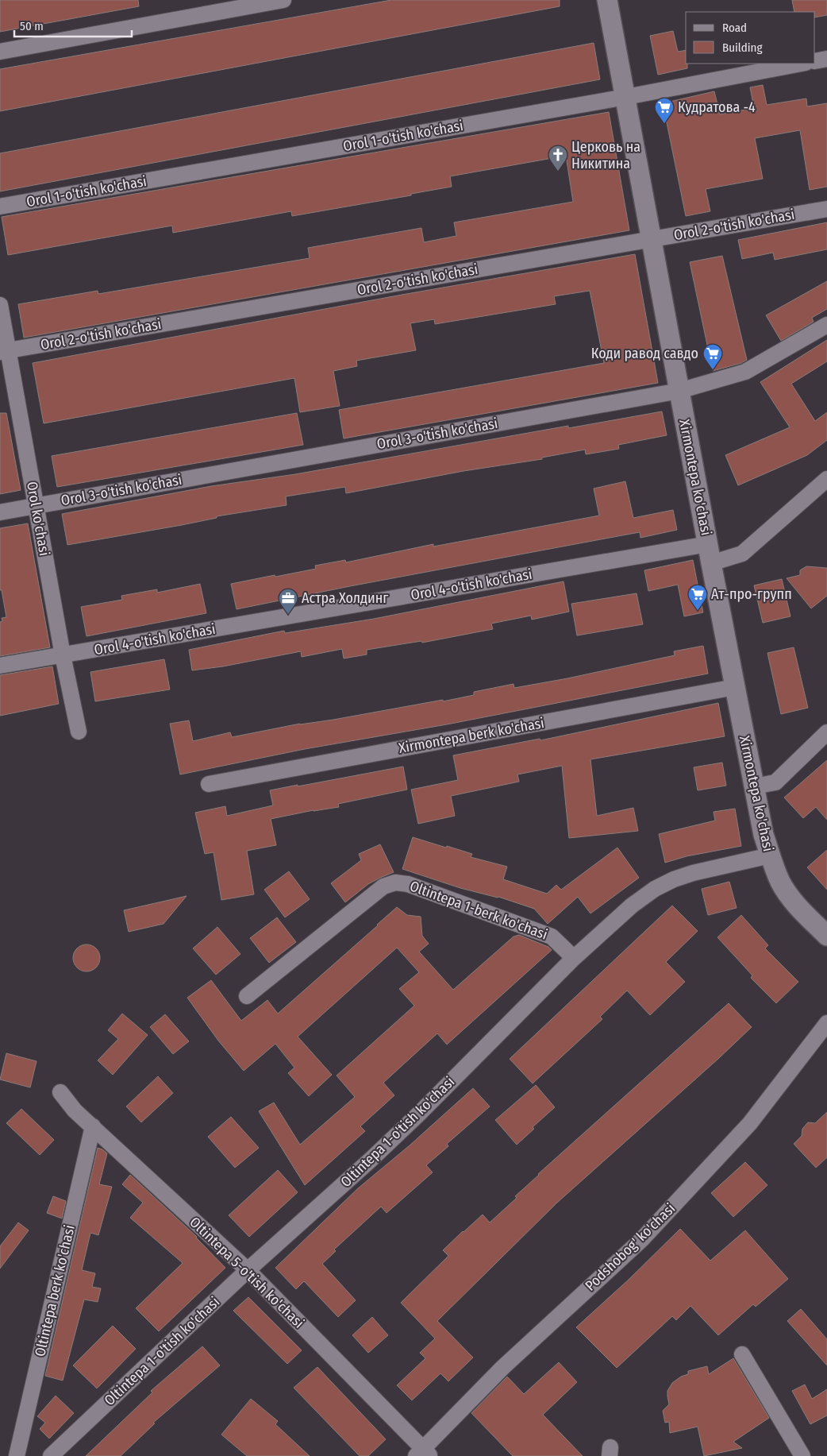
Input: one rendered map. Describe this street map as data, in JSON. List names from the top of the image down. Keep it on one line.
{"streets":{"street":["Orol 1-o'tish ko'chasi","Orol 2-o'tish ko'chasi","Orol 3-o'tish ko'chasi","Xirmontepa ko'chasi","Orol ko'chasi","Orol 4-o'tish ko'chasi","Xirmontepa berk ko'chasi","Oltintepa 1-berk ko'chasi","Oltintepa 1-o'tish ko'chasi","Podshobog' ko'chasi","Oltintepa 5-o'tish ko'chasi","Oltintepa berk ko'chasi"]},"crossings":[["Orol 1-o'tish ko'chasi","Xirmontepa ko'chasi"],["Orol 2-o'tish ko'chasi","Xirmontepa ko'chasi"],["Orol 2-o'tish ko'chasi","Orol ko'chasi"],["Orol 3-o'tish ko'chasi","Xirmontepa ko'chasi"],["Orol 3-o'tish ko'chasi","Orol ko'chasi"],["Xirmontepa ko'chasi","Orol 4-o'tish ko'chasi"],["Xirmontepa ko'chasi","Xirmontepa berk ko'chasi"],["Xirmontepa ko'chasi","Oltintepa 1-o'tish ko'chasi"],["Orol ko'chasi","Orol 4-o'tish ko'chasi"],["Oltintepa 1-berk ko'chasi","Oltintepa 1-o'tish ko'chasi"],["Oltintepa 1-o'tish ko'chasi","Oltintepa 5-o'tish ko'chasi"],["Podshobog' ko'chasi","Oltintepa 5-o'tish ko'chasi"],["Oltintepa 5-o'tish ko'chasi","Oltintepa berk ko'chasi"]],"places":{"supermarket":["Кудратова -4","Коди равод савдо","Ат-про-групп"],"church":["Церковь на Никитина"],"office":["Астра Холдинг"]},"legend":["Road","Building"],"scale_bar":"50 m"}
